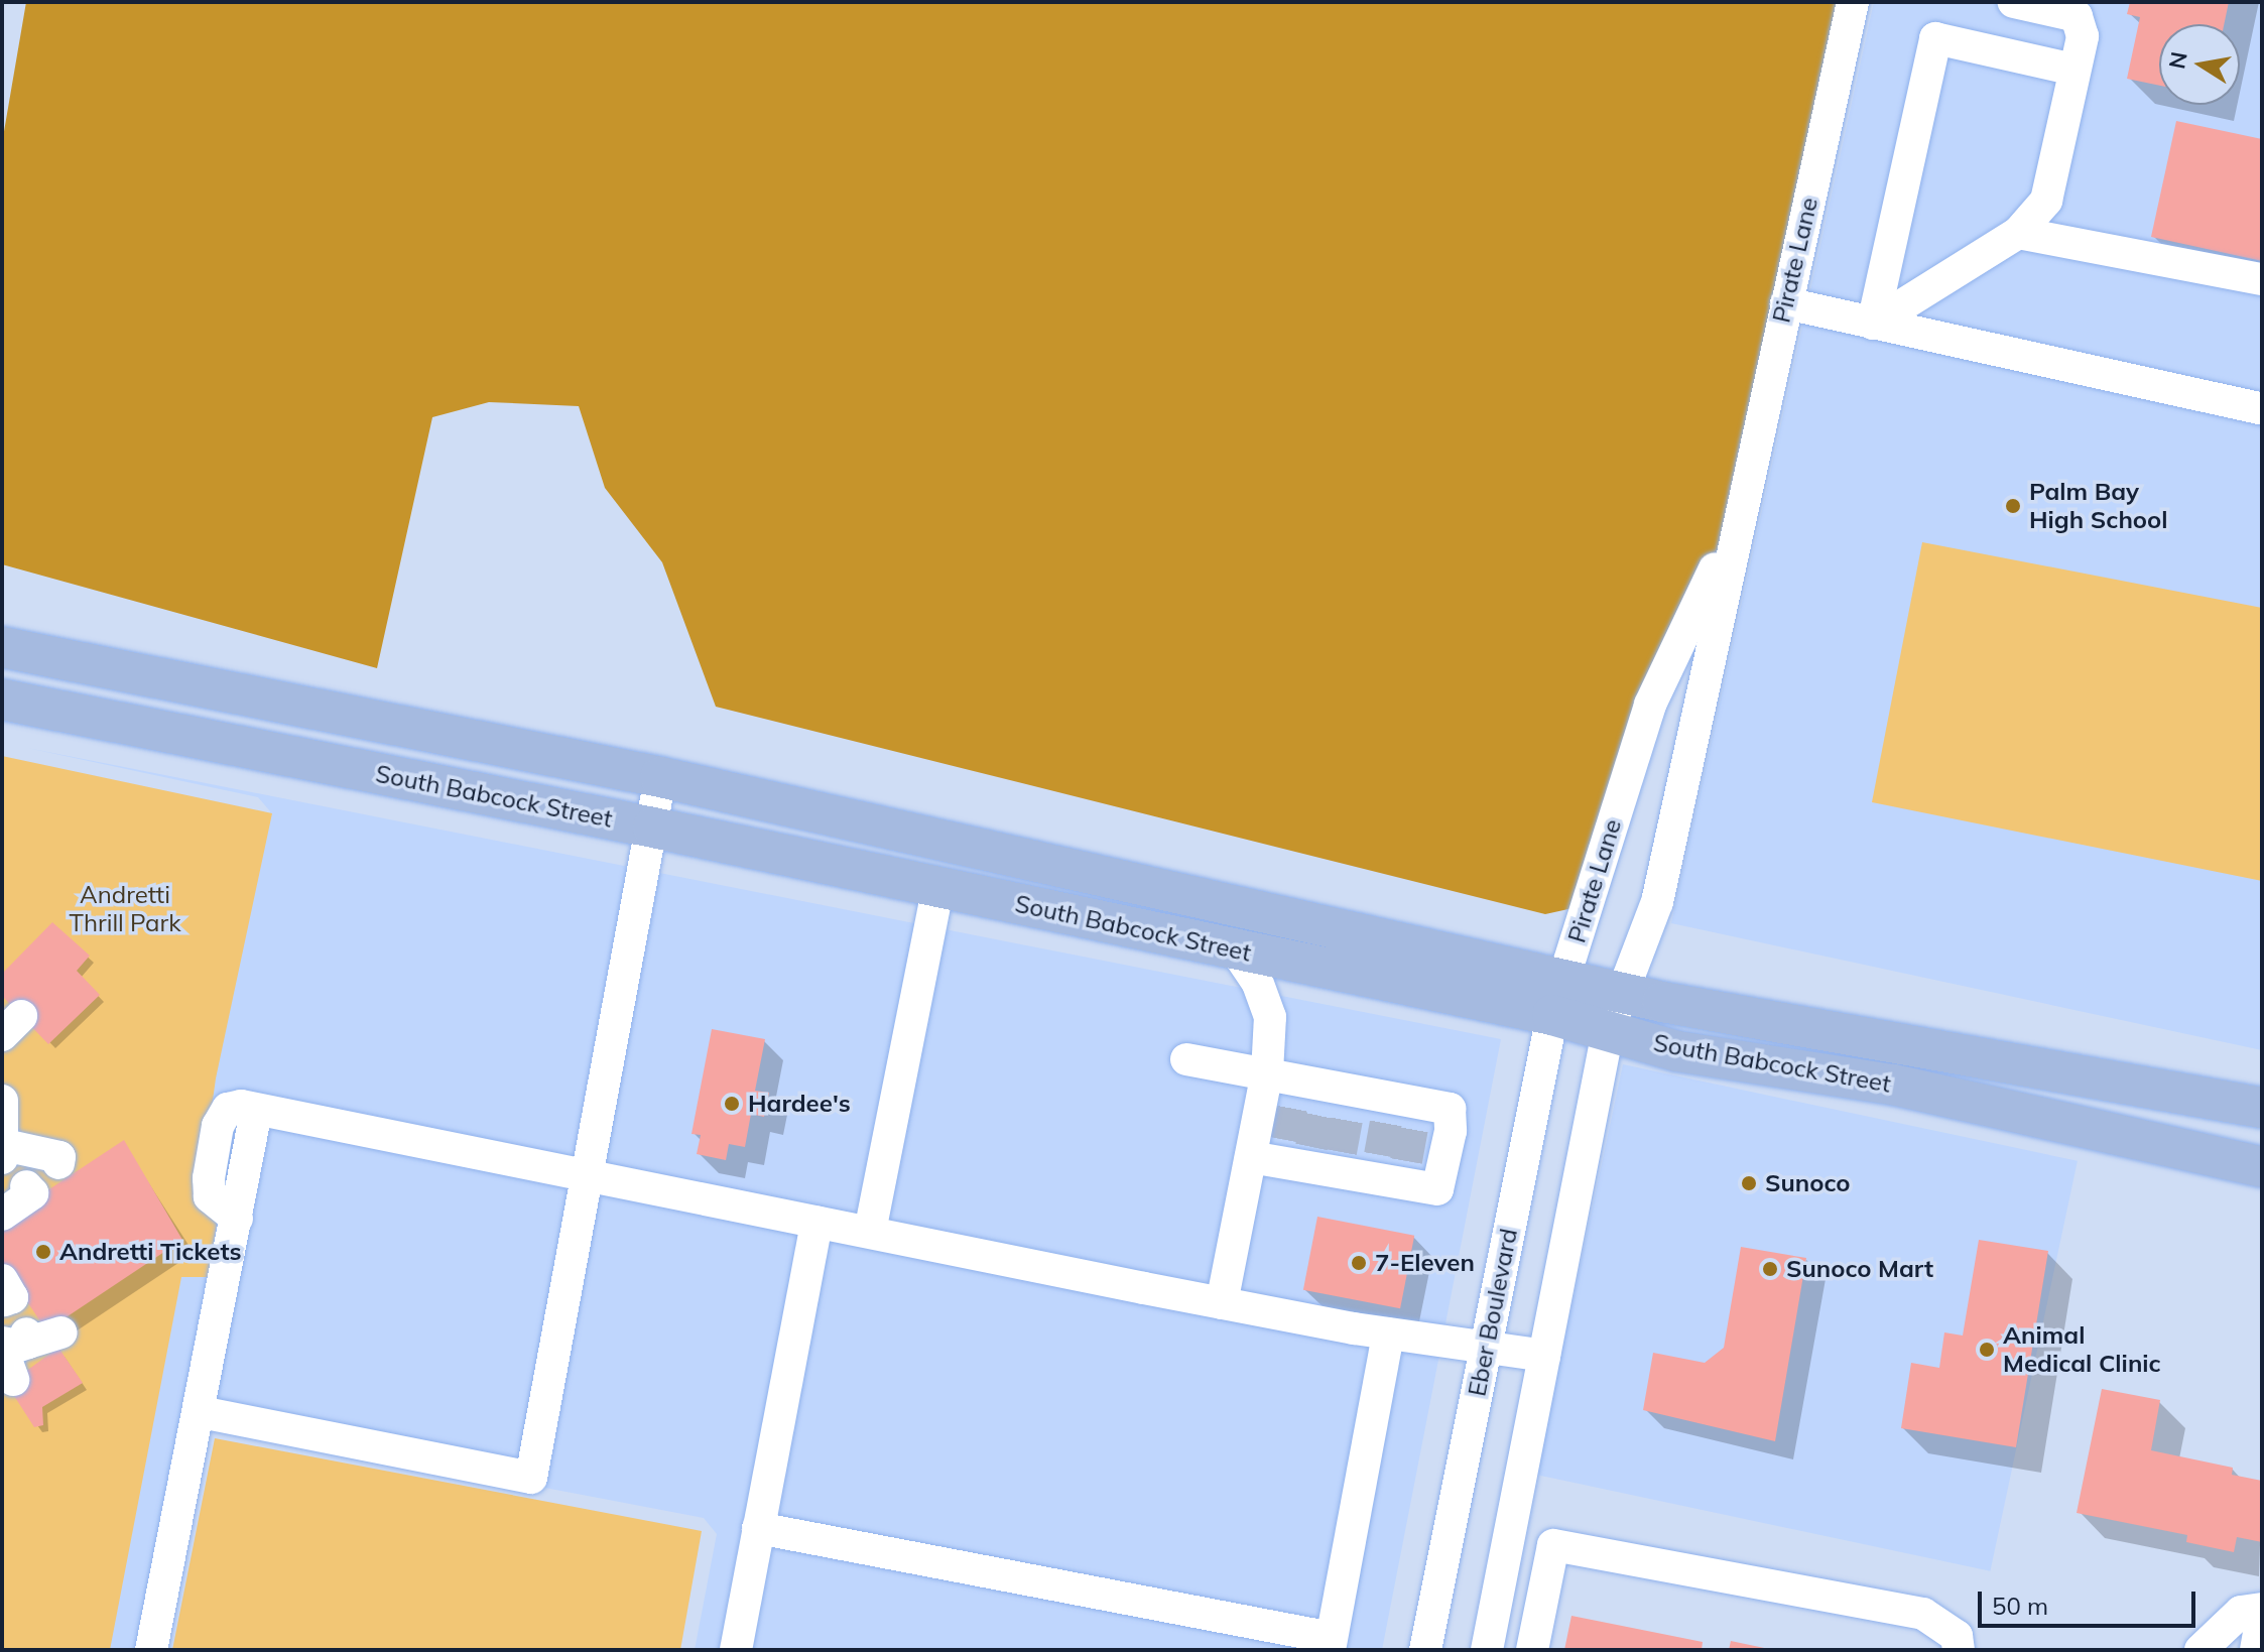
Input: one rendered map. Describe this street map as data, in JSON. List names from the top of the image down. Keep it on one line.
{"streets":{"main road":["South Babcock Street"],"street":["Pirate Lane","Eber Boulevard"]},"crossings":[["Pirate Lane","South Babcock Street"],["Pirate Lane","Eber Boulevard"],["South Babcock Street","Eber Boulevard"]],"parks":["Andretti Thrill Park"],"places":["Palm Bay High School","Hardee's","Sunoco","Andretti Tickets","7-Eleven","Sunoco Mart","Animal Medical Clinic"],"scale_bar":"50 m","north":"left"}
